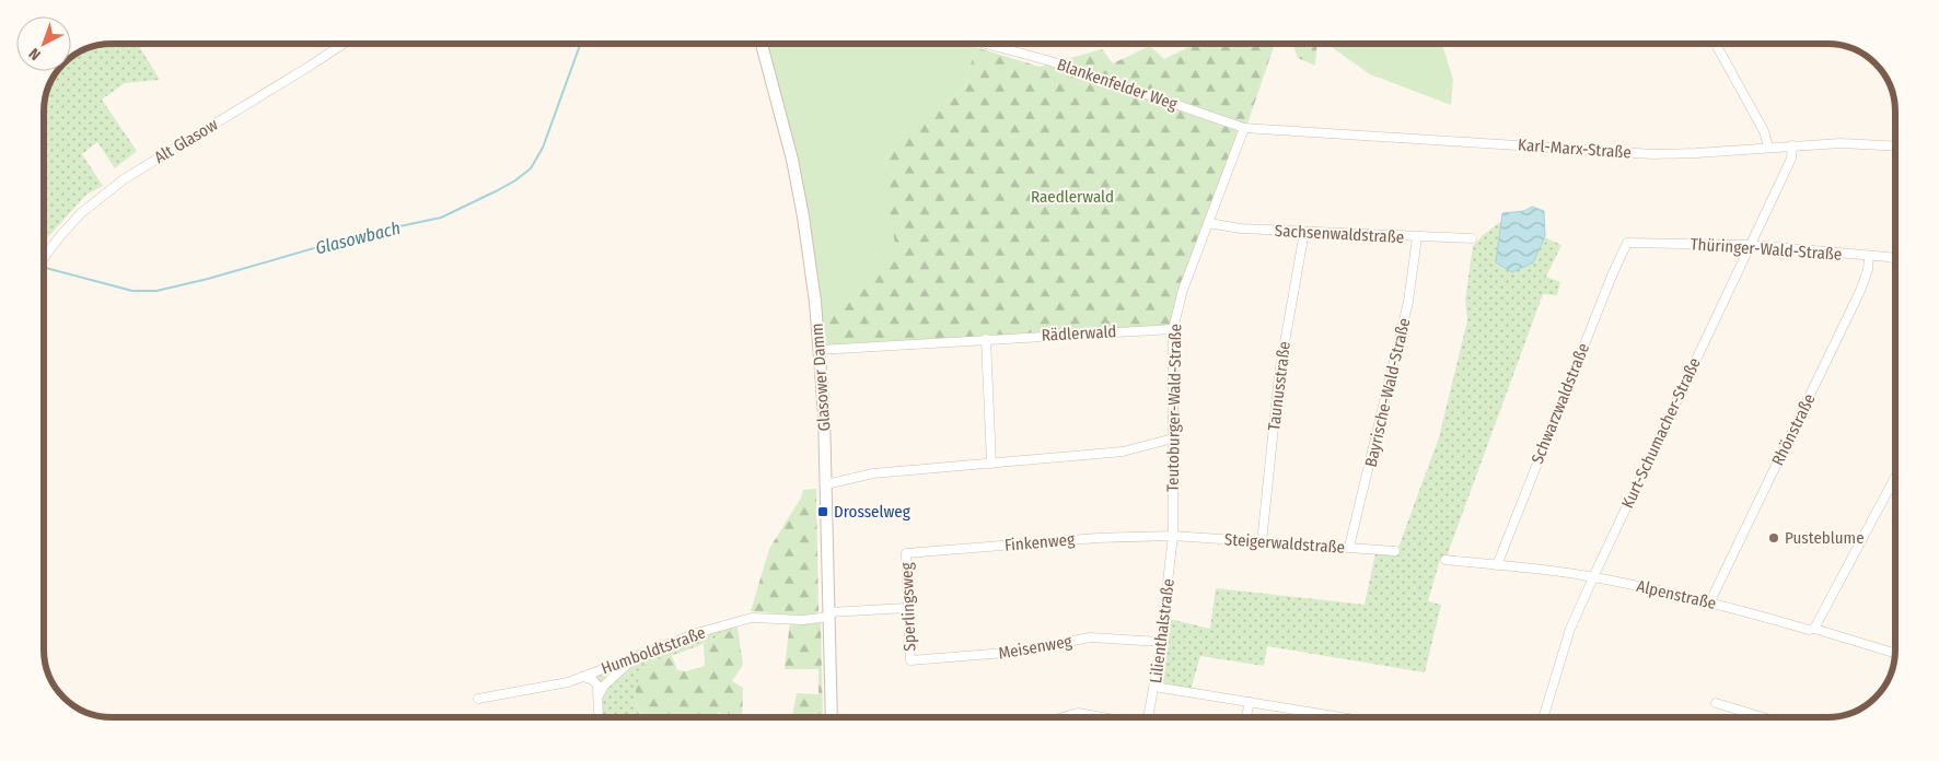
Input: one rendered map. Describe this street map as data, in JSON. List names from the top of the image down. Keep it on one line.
{"streets":{"street":["Blankenfelder Weg","Alt Glasow","Karl-Marx-Straße","Sachsenwaldstraße","Thüringer-Wald-Straße","Rädlerwald","Glasower Damm","Taunusstraße","Bayrische-Wald-Straße","Schwarzwaldstraße","Teutoburger-Wald-Straße","Rhönstraße","Kurt-Schumacher-Straße","Finkenweg","Steigerwaldstraße","Alpenstraße","Sperlingsweg","Lilienthalstraße","Meisenweg","Humboldtstraße"]},"crossings":[["Blankenfelder Weg","Karl-Marx-Straße"],["Blankenfelder Weg","Teutoburger-Wald-Straße"],["Karl-Marx-Straße","Teutoburger-Wald-Straße"],["Karl-Marx-Straße","Kurt-Schumacher-Straße"],["Sachsenwaldstraße","Taunusstraße"],["Sachsenwaldstraße","Bayrische-Wald-Straße"],["Sachsenwaldstraße","Teutoburger-Wald-Straße"],["Thüringer-Wald-Straße","Schwarzwaldstraße"],["Thüringer-Wald-Straße","Rhönstraße"],["Thüringer-Wald-Straße","Kurt-Schumacher-Straße"],["Rädlerwald","Glasower Damm"],["Rädlerwald","Teutoburger-Wald-Straße"],["Glasower Damm","Humboldtstraße"],["Taunusstraße","Steigerwaldstraße"],["Bayrische-Wald-Straße","Steigerwaldstraße"],["Schwarzwaldstraße","Alpenstraße"],["Teutoburger-Wald-Straße","Finkenweg"],["Teutoburger-Wald-Straße","Steigerwaldstraße"],["Teutoburger-Wald-Straße","Lilienthalstraße"],["Rhönstraße","Alpenstraße"],["Kurt-Schumacher-Straße","Alpenstraße"],["Finkenweg","Steigerwaldstraße"],["Finkenweg","Sperlingsweg"],["Finkenweg","Lilienthalstraße"],["Steigerwaldstraße","Lilienthalstraße"],["Sperlingsweg","Meisenweg"],["Sperlingsweg","Humboldtstraße"],["Lilienthalstraße","Meisenweg"]],"water":["Glasowbach"],"parks":["Raedlerwald"],"places":{"transit":["Drosselweg"],"other":["Pusteblume"]},"north":"bottom left"}
